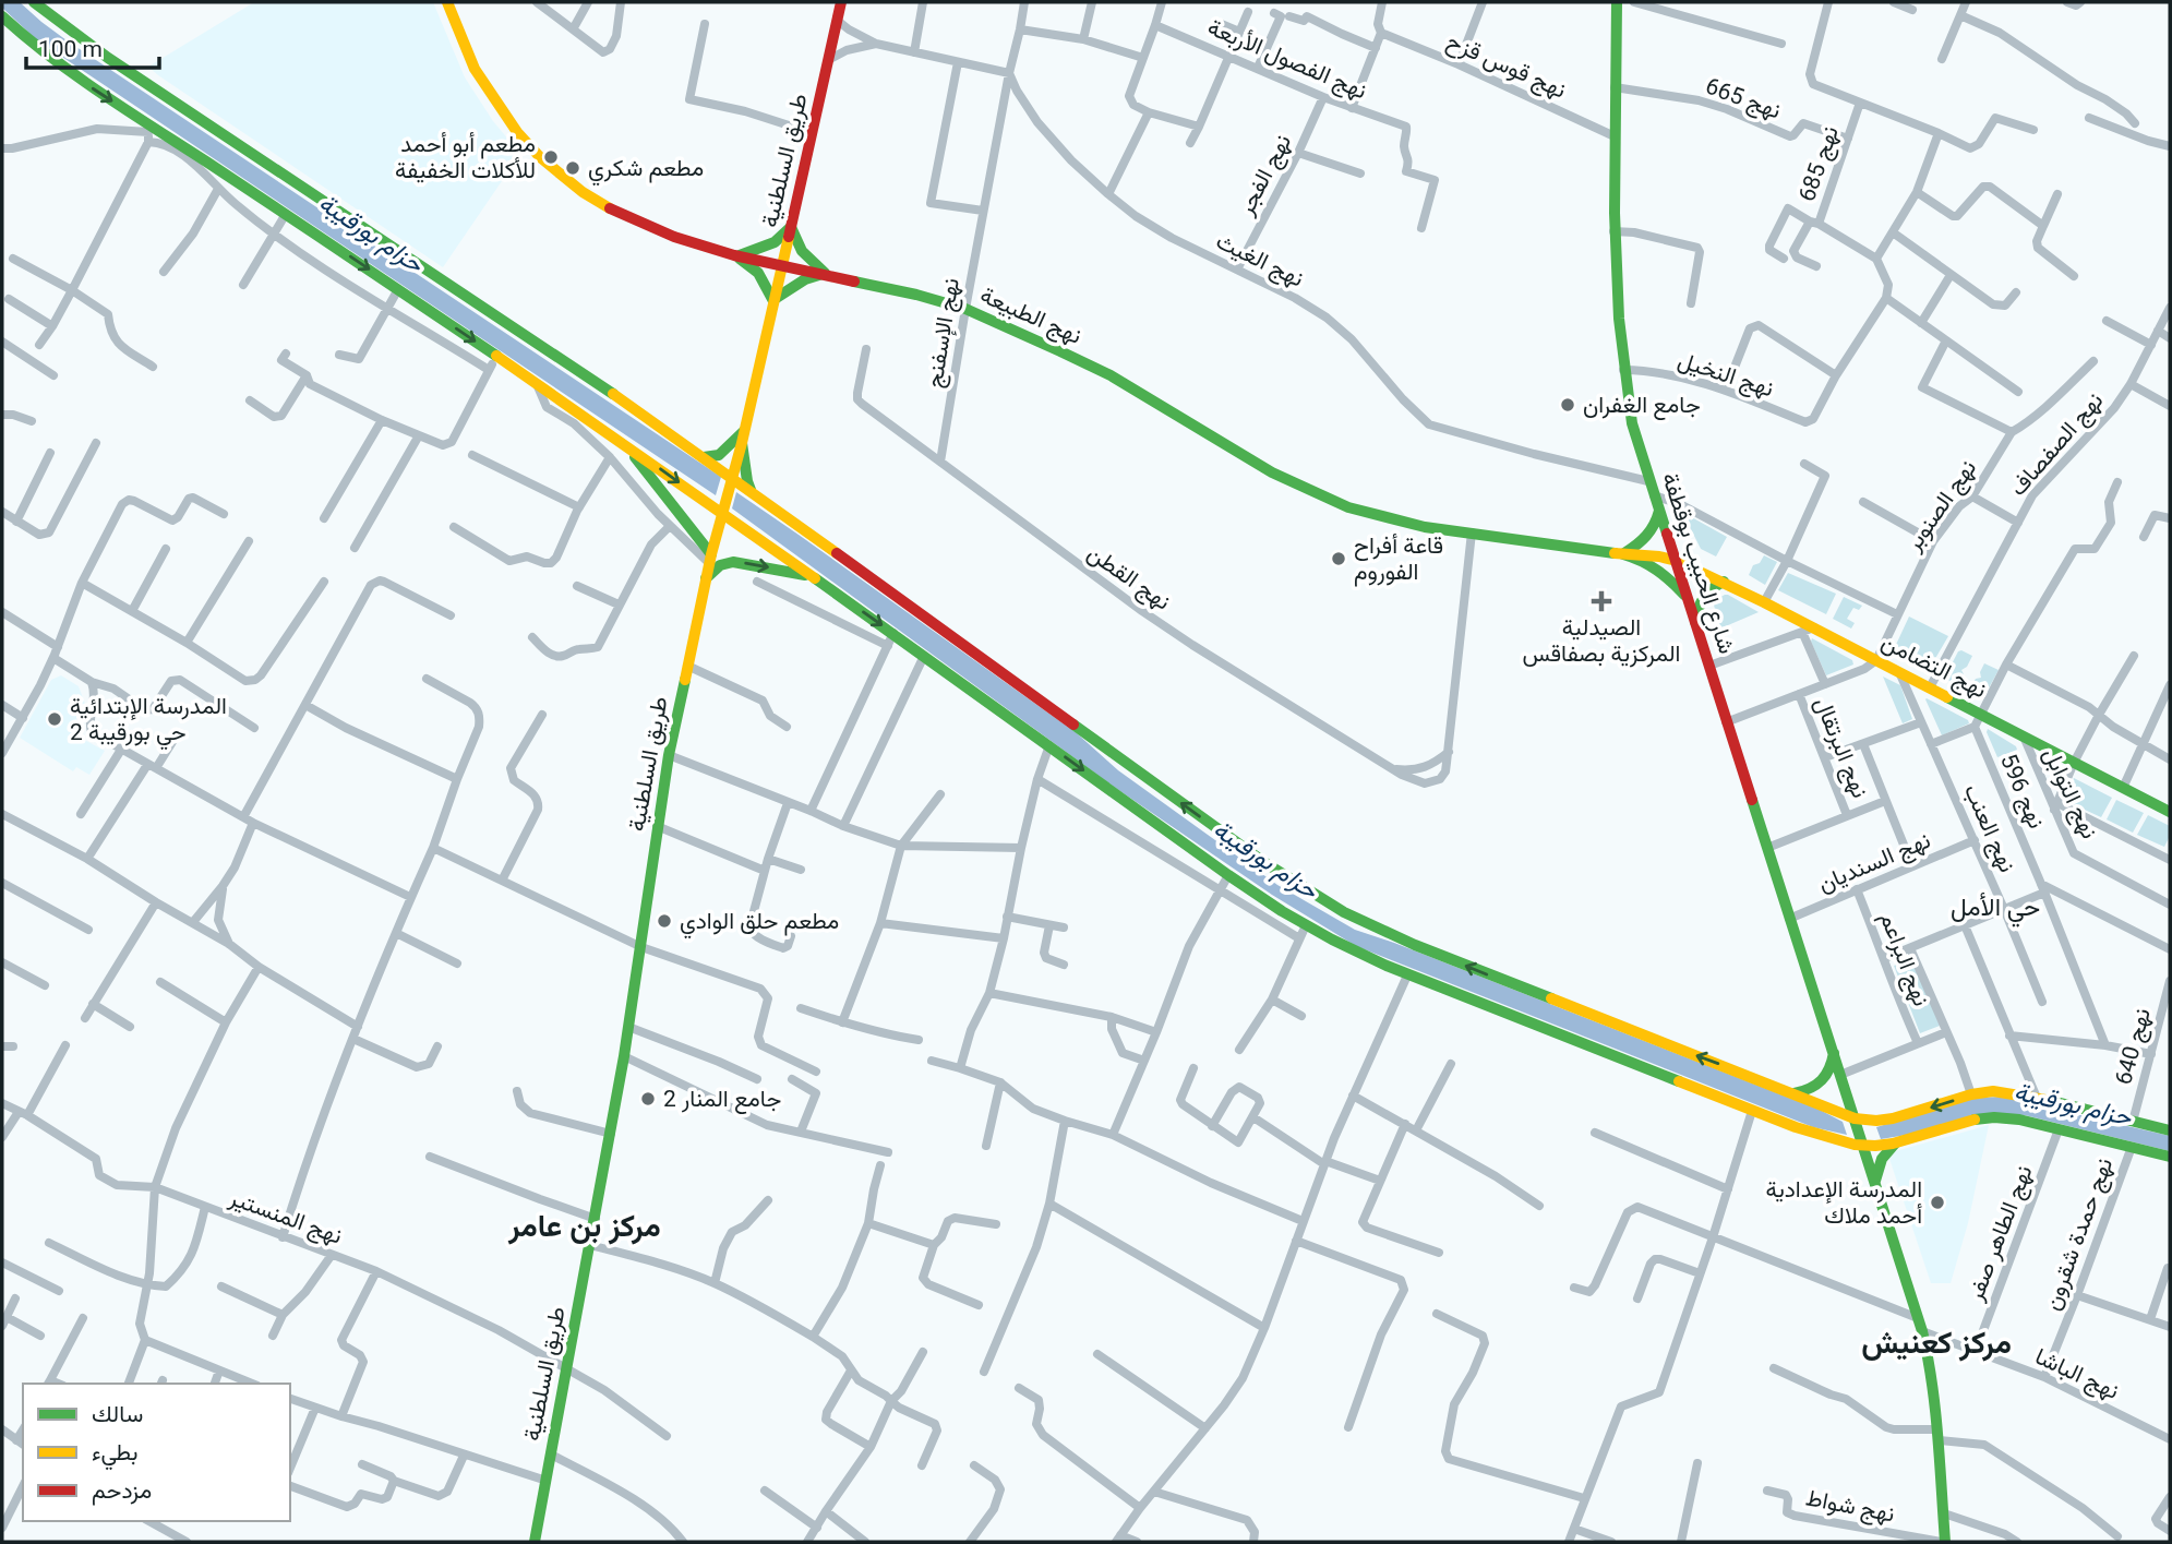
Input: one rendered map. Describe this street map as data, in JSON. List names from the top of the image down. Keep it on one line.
{"streets":{"main road":["طريق السلطنية","نهج الطبيعة","شارع الحبيب بوقطفة","نهج التضامن"],"street":["نهج الفصول الأربعة","نهج قوس قزح","نهج 665","نهج 685","نهج الفجر","نهج الغيث","نهج الإسفنج","نهج النخيل","نهج الصفصاف","نهج الصنوبر","نهج القطن","نهج البرتقال","نهج 596","نهج التوابل","نهج العنب","نهج السنديان","نهج البراعم","نهج 640","نهج المنستير","نهج الطاهر صفر","نهج حمدة شقرون","نهج الباشا","نهج شواط"]},"crossings":[["نهج الفصول الأربعة","نهج الفجر"],["نهج قوس قزح","شارع الحبيب بوقطفة"],["نهج 665","نهج 685"],["نهج 665","شارع الحبيب بوقطفة"],["طريق السلطنية","نهج الطبيعة"],["طريق السلطنية","نهج المنستير"],["نهج الفجر","نهج الغيث"],["نهج الغيث","نهج الإسفنج"],["نهج الغيث","شارع الحبيب بوقطفة"],["نهج الطبيعة","نهج الإسفنج"],["نهج الطبيعة","شارع الحبيب بوقطفة"],["نهج الطبيعة","نهج القطن"],["نهج الطبيعة","نهج التضامن"],["نهج الإسفنج","نهج القطن"],["نهج النخيل","شارع الحبيب بوقطفة"],["نهج الصفصاف","نهج التضامن"],["نهج الصنوبر","نهج التضامن"],["شارع الحبيب بوقطفة","نهج التضامن"],["شارع الحبيب بوقطفة","نهج السنديان"],["شارع الحبيب بوقطفة","نهج الباشا"],["شارع الحبيب بوقطفة","نهج شواط"],["نهج التضامن","نهج التوابل"],["نهج التضامن","نهج العنب"],["نهج العنب","نهج السنديان"],["نهج السنديان","نهج البراعم"],["نهج الطاهر صفر","نهج الباشا"],["نهج حمدة شقرون","نهج الباشا"]],"districts":["حي الأمل","مركز بن عامر","مركز كعنيش"],"water":["حزام بورقيبة"],"places":{"other":["مطعم أبو أحمد للأكلات الخفيفة","مطعم شكري","جامع الغفران","قاعة أفراح الفوروم","المدرسة الإبتدائية حي بورقيبة 2","مطعم حلق الوادي","جامع المنار 2","المدرسة الإعدادية أحمد ملاك"],"health":["الصيدلية المركزية بصفاقس"]},"legend":["سالك","بطيء","مزدحم"],"scale_bar":"100 m"}
